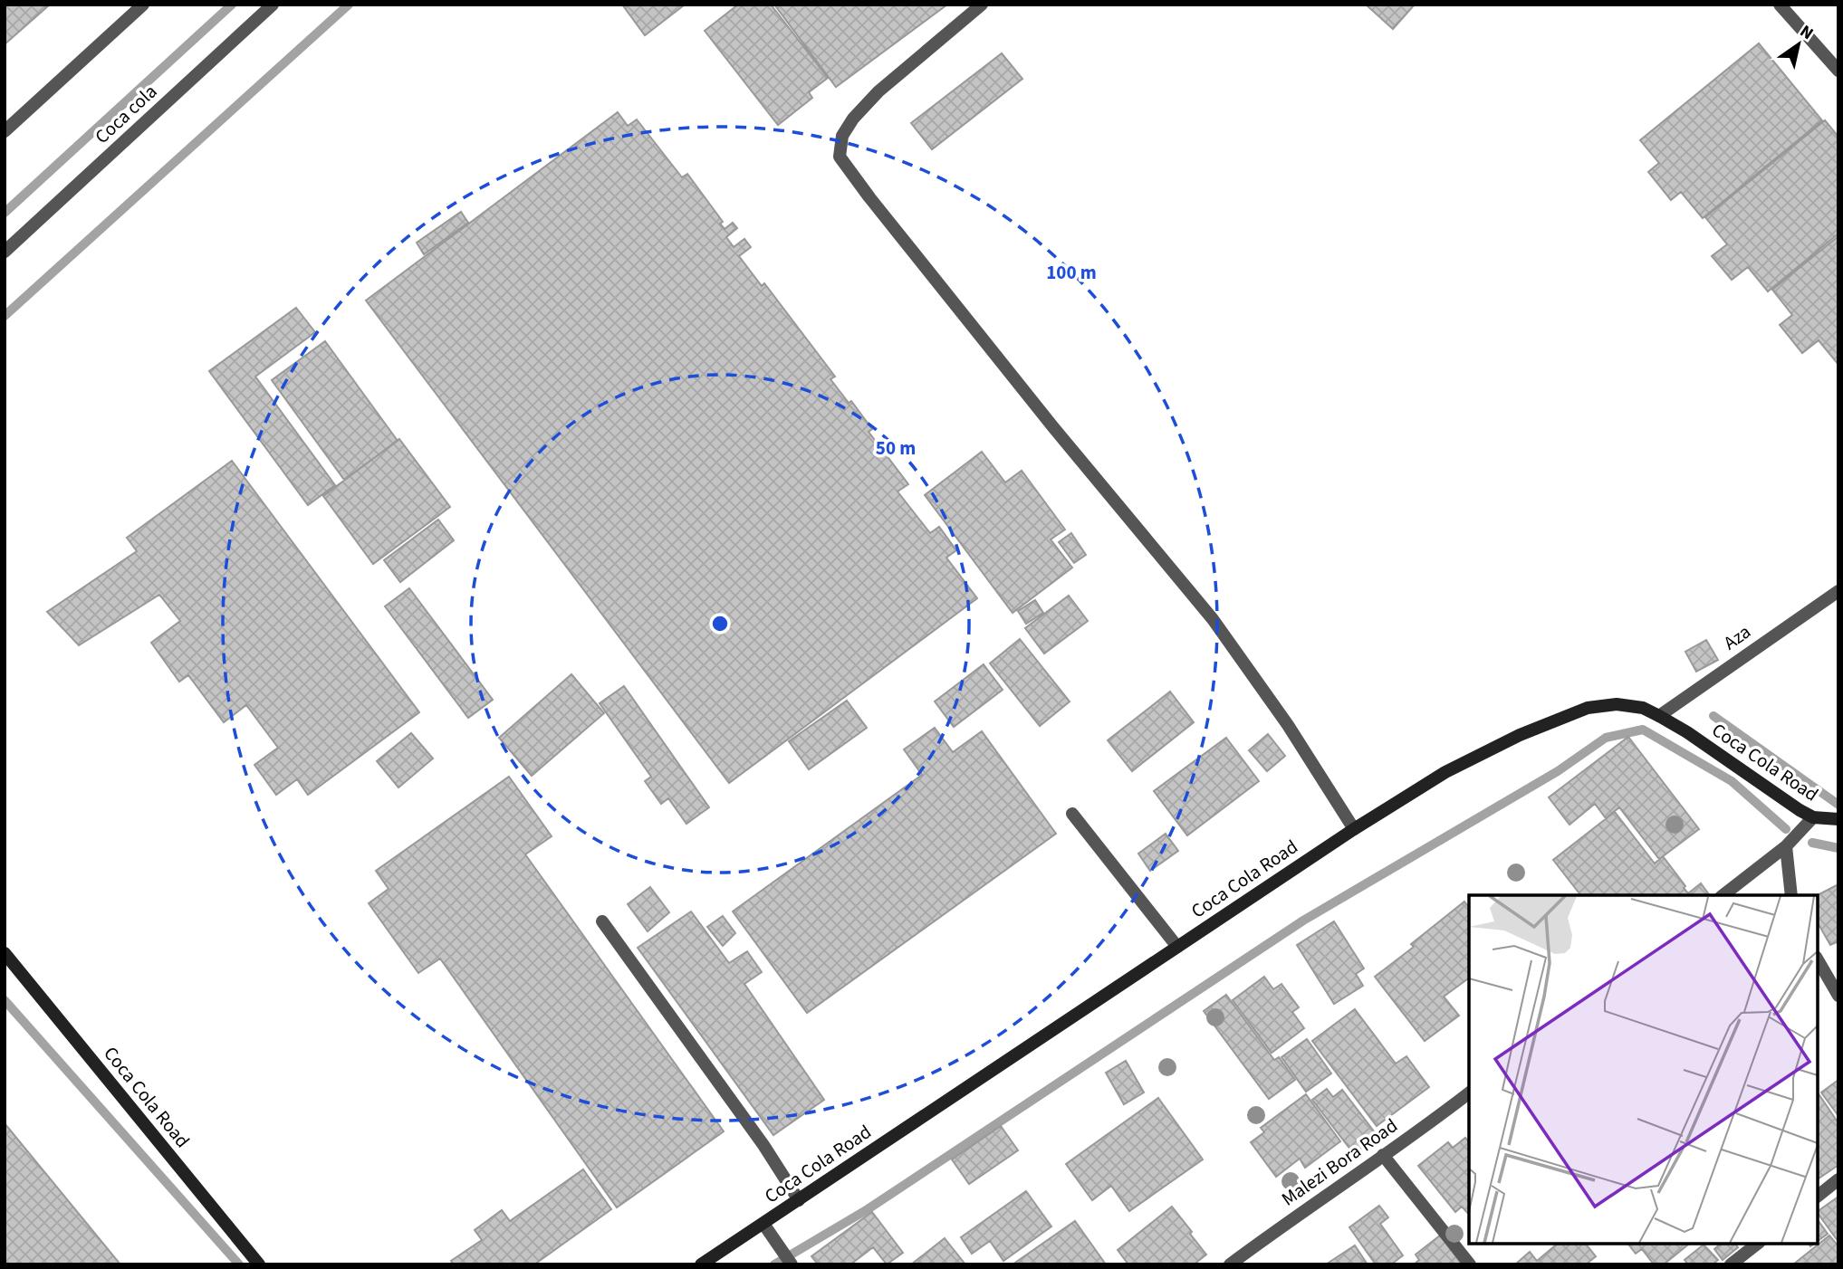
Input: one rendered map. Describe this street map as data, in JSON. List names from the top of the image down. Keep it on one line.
{"streets":{"main road":["Coca Cola Road"],"street":["Coca cola","Aza","Malezi Bora Road"]},"crossings":[["Aza","Coca Cola Road"]],"north":"top right","rings":["100 m","50 m"]}
